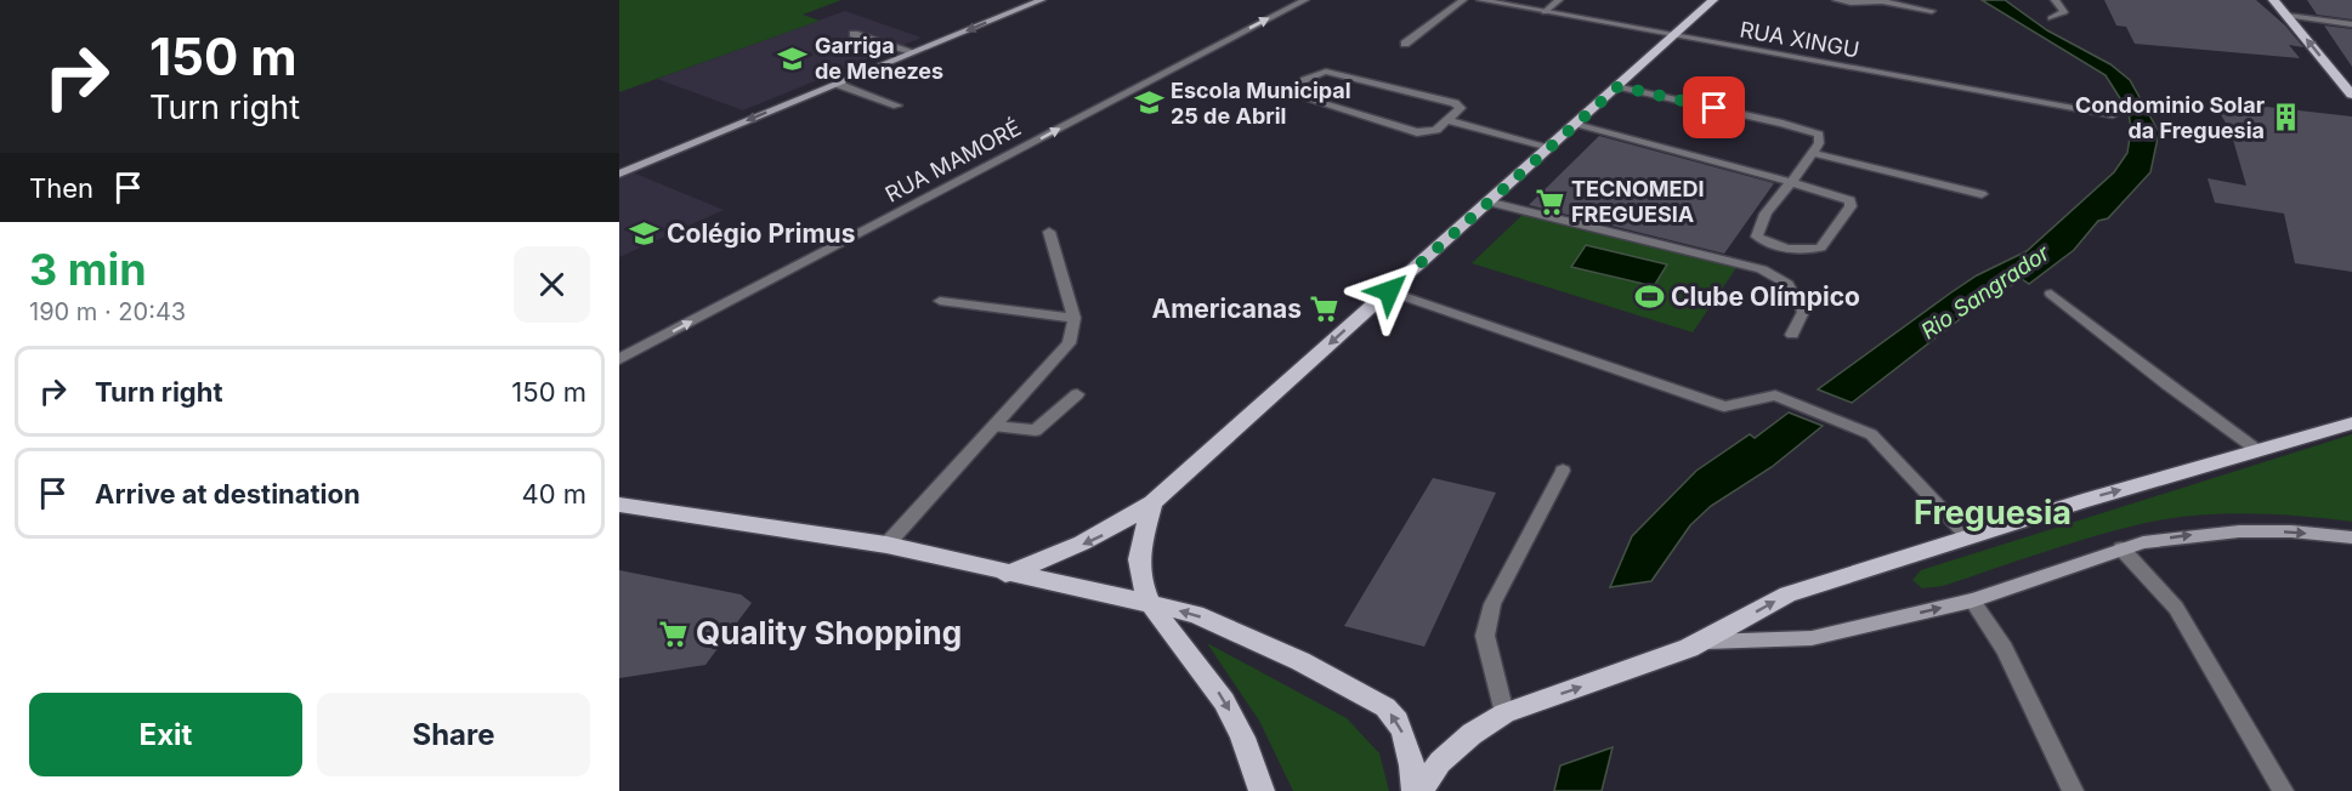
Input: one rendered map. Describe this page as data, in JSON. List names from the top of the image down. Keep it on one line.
{"streets":{"street":["RUA XINGU","RUA MAMORÉ"]},"one_way":["RUA MAMORÉ"],"districts":["Freguesia"],"water":["Rio Sangrador"],"places":{"school or university":["Garriga de Menezes","Escola Municipal 25 de Abril","Colégio Primus"],"building":["Condominio Solar da Freguesia"],"supermarket":["TECNOMEDI FREGUESIA","Americanas","Quality Shopping"],"sports":["Clube Olímpico"]},"page":{"turn":["150 m","Turn right"],"then":"Then","heading":["3 min","190 m · 20:43"],"list":[{"name":"Turn right","value":"150 m"},{"name":"Arrive at destination","value":"40 m"}],"buttons":["Exit","Share"]}}
